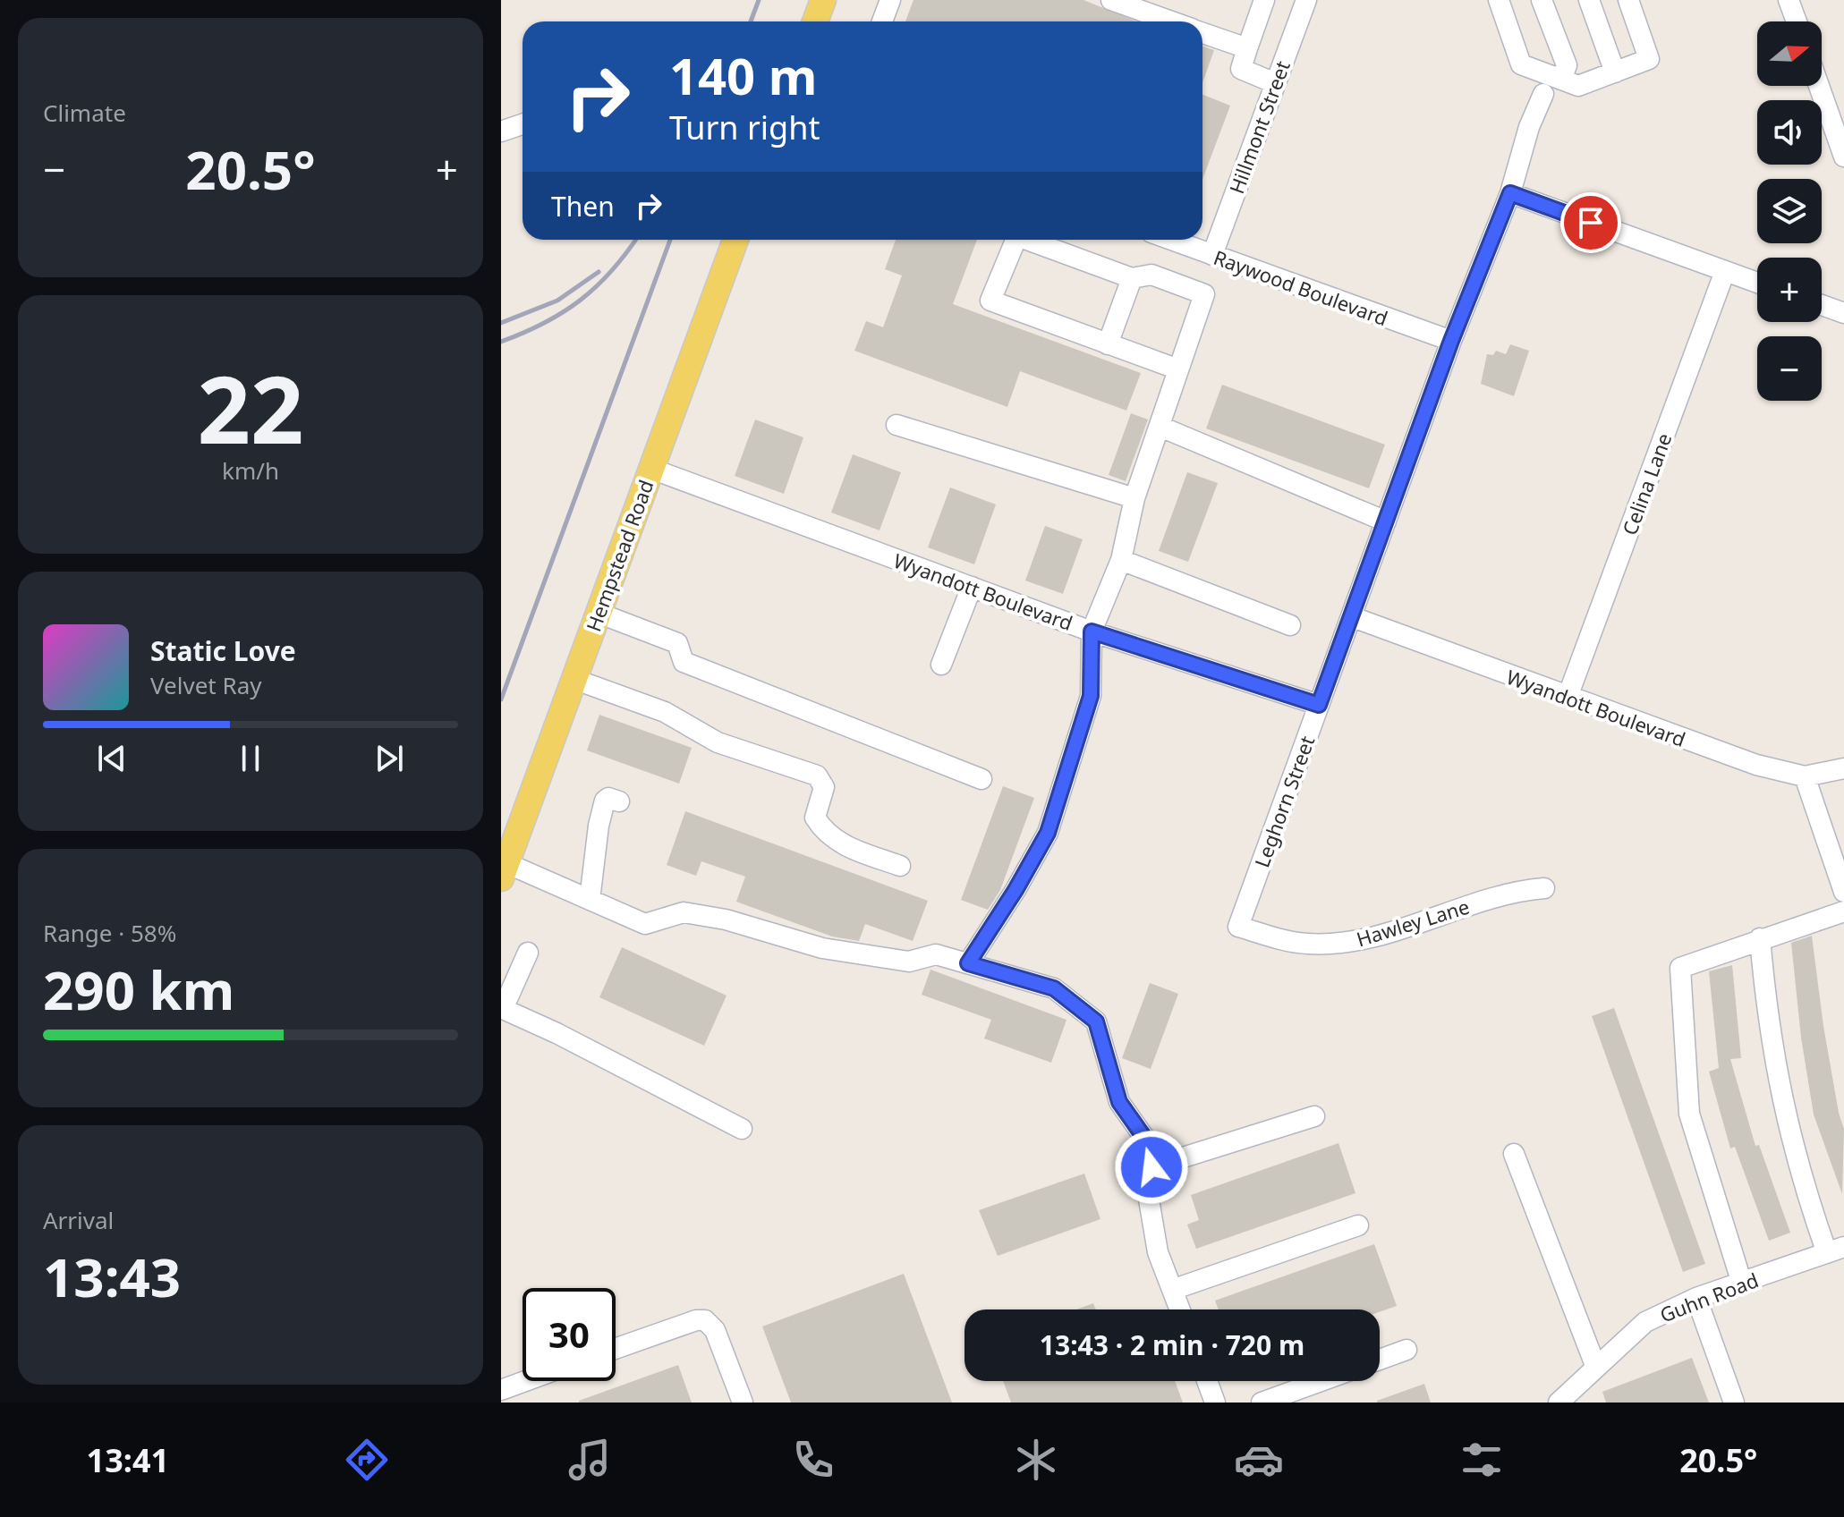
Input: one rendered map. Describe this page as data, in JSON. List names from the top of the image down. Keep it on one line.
{"streets":{"main road":["Hempstead Road"],"street":["Hillmont Street","Raywood Boulevard","Celina Lane","Wyandott Boulevard","Leghorn Street","Hawley Lane","Guhn Road"]},"crossings":[["Hillmont Street","Raywood Boulevard"],["Raywood Boulevard","Leghorn Street"],["Celina Lane","Wyandott Boulevard"],["Hempstead Road","Wyandott Boulevard"],["Wyandott Boulevard","Leghorn Street"],["Leghorn Street","Hawley Lane"]],"north":"right","page":{"tile":["Climate",["22","km/h"],["Range · 58%","290 km"],["Arrival","13:43"]],"map_buttons":["+","−"],"turn":["140 m","Turn right"],"heat":["−","20.5°","+"],"then":"Then","song":["Static Love","Velvet Ray"],"limit":"30","trip":"13:43 · 2 min · 720 m","tabs":["13:41","20.5°"]}}
